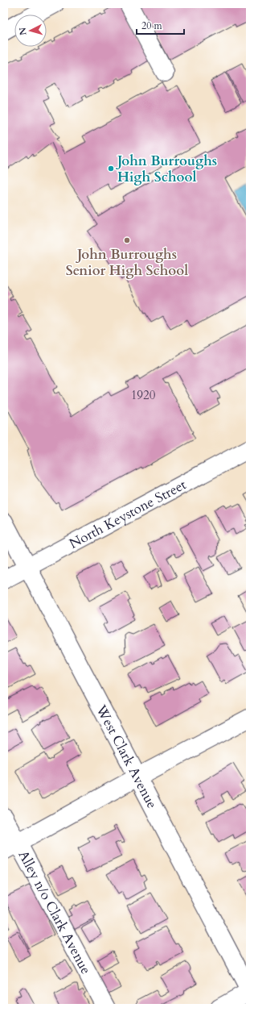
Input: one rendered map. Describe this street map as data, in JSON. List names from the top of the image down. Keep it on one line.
{"streets":{"street":["North Keystone Street","West Clark Avenue","Alley n/o Clark Avenue"]},"crossings":[["North Keystone Street","West Clark Avenue"]],"places":["John Burroughs High School","John Burroughs Senior High School"],"house_numbers":["1920"],"scale_bar":"20 m","north":"left"}
